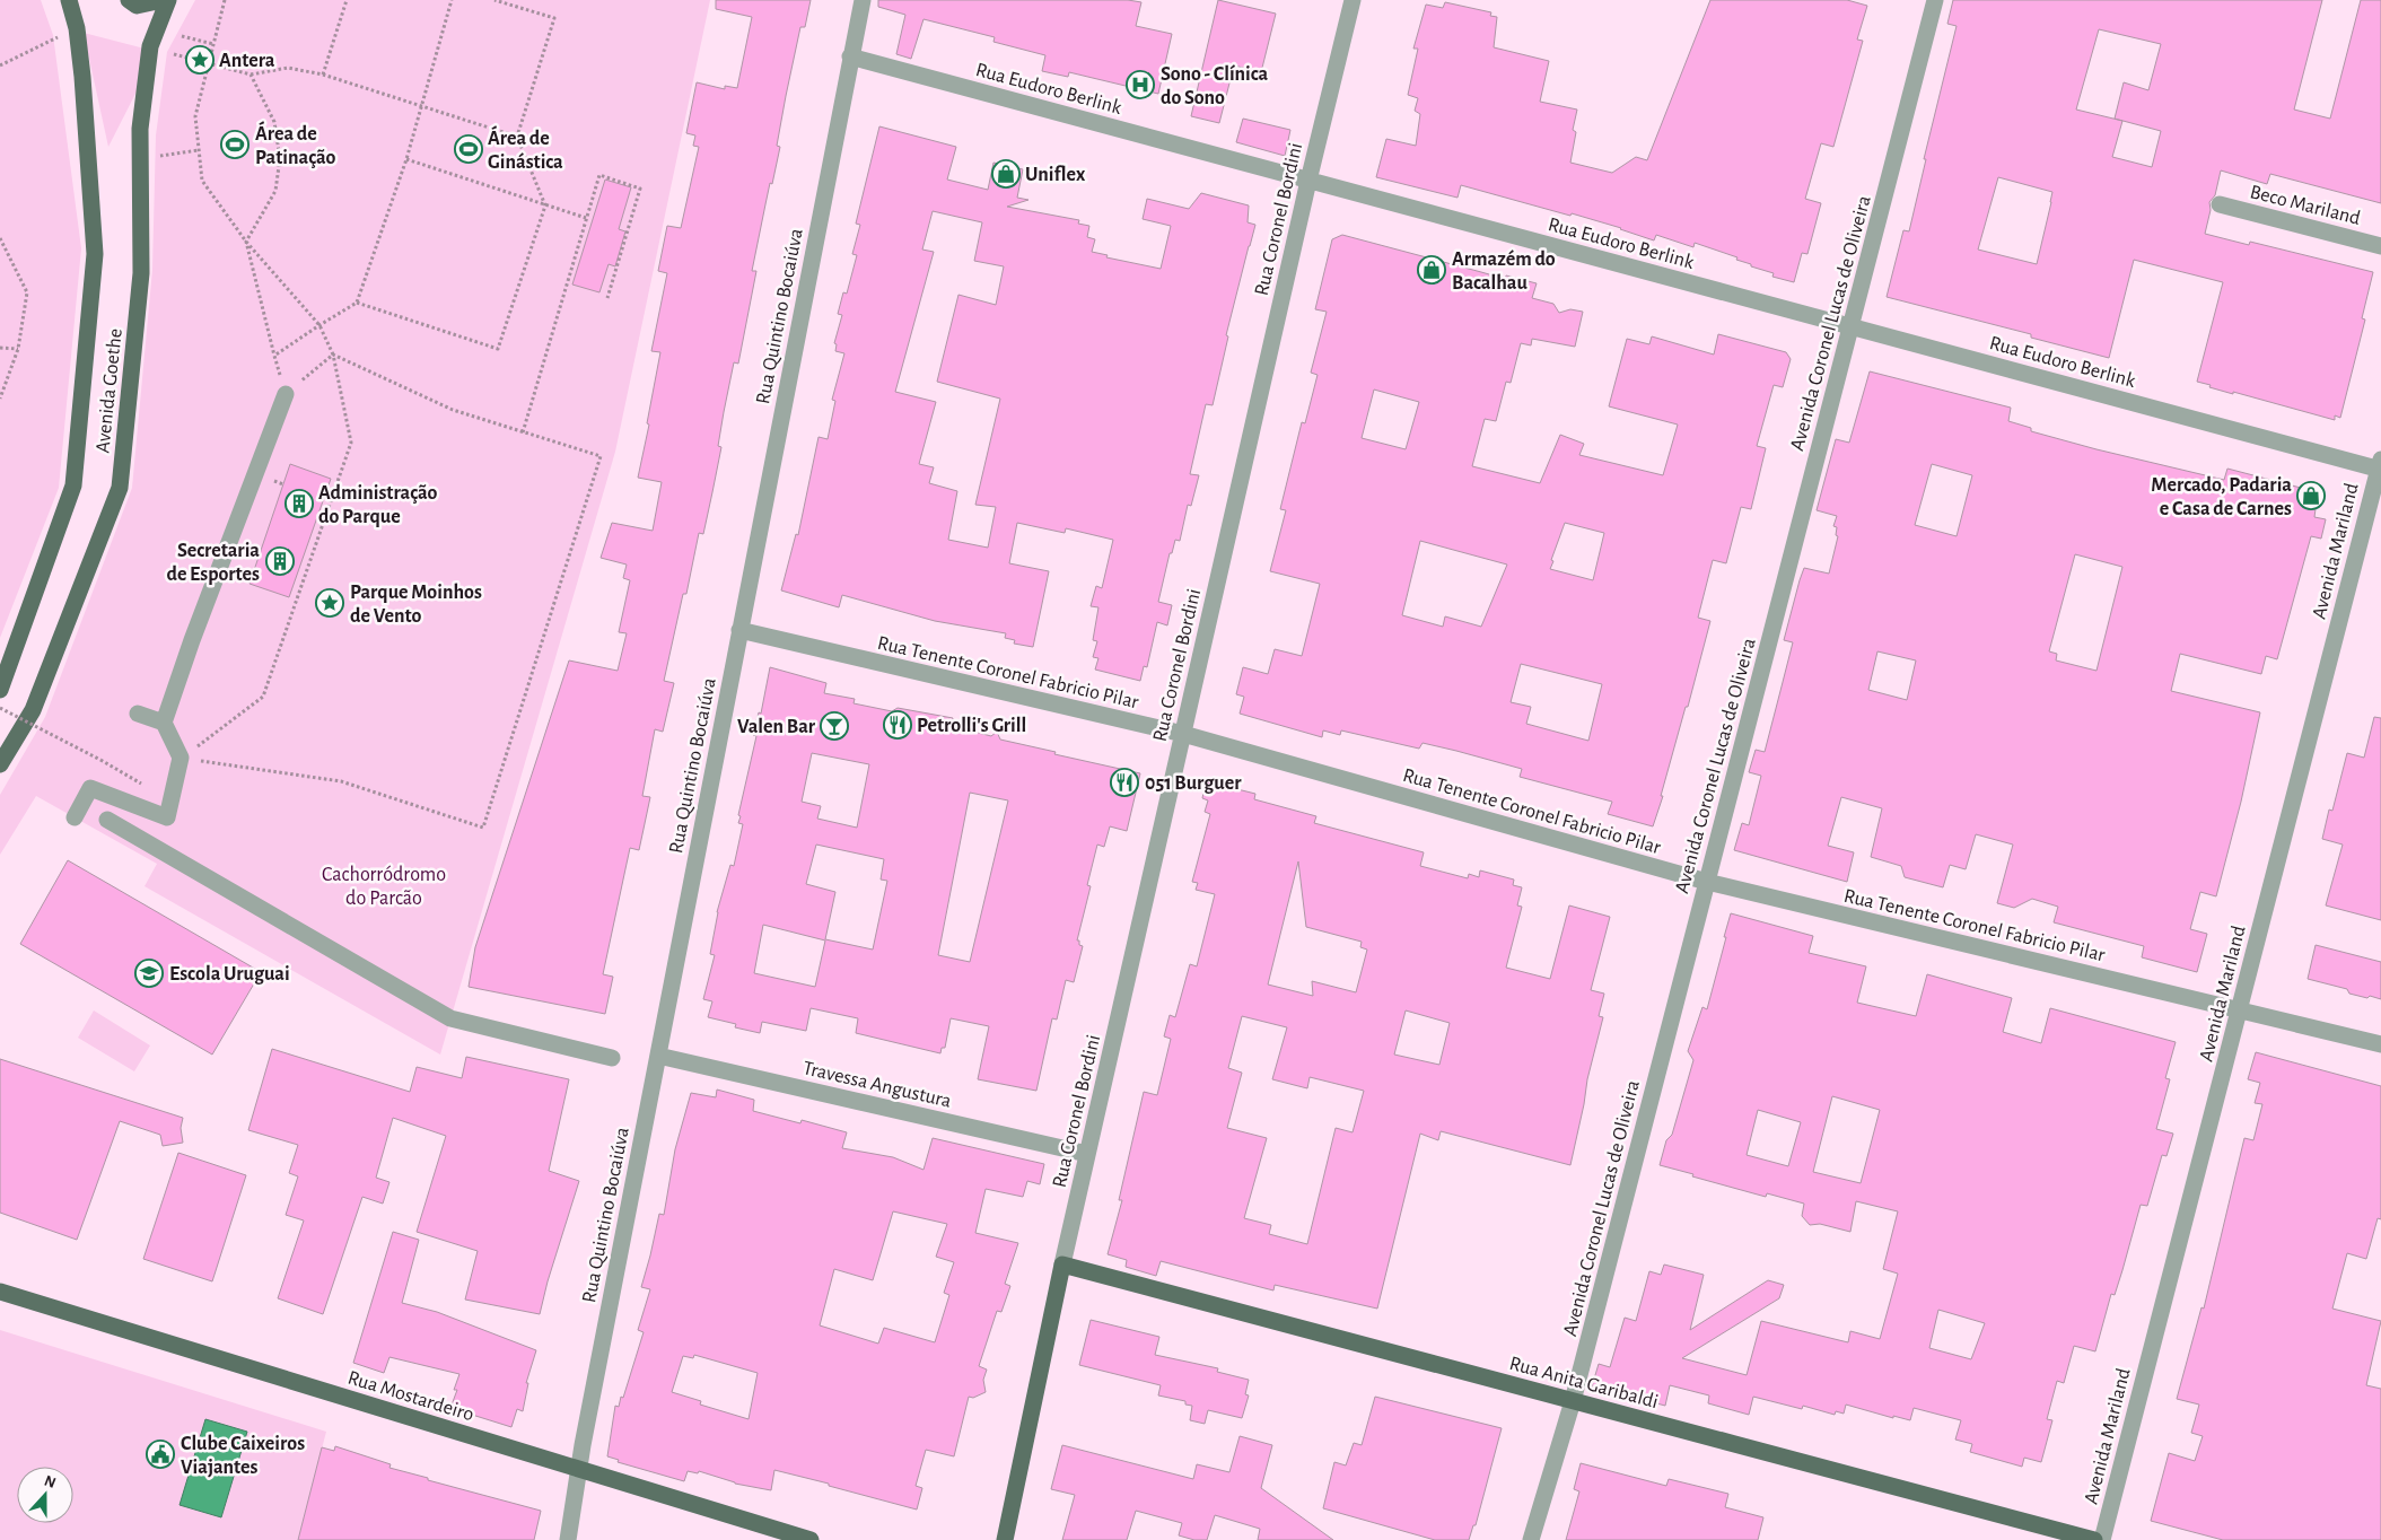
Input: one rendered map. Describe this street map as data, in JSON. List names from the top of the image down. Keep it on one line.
{"streets":{"main road":["Rua Coronel Bordini","Avenida Goethe","Rua Anita Garibaldi","Rua Mostardeiro"],"street":["Rua Eudoro Berlink","Beco Mariland","Rua Quintino Bocaiúva","Avenida Coronel Lucas de Oliveira","Avenida Mariland","Rua Tenente Coronel Fabricio Pilar","Travessa Angustura"]},"crossings":[["Rua Eudoro Berlink","Rua Coronel Bordini"],["Rua Eudoro Berlink","Rua Quintino Bocaiúva"],["Rua Eudoro Berlink","Avenida Coronel Lucas de Oliveira"],["Rua Eudoro Berlink","Avenida Mariland"],["Rua Coronel Bordini","Rua Tenente Coronel Fabricio Pilar"],["Rua Coronel Bordini","Travessa Angustura"],["Rua Coronel Bordini","Rua Anita Garibaldi"],["Rua Quintino Bocaiúva","Rua Tenente Coronel Fabricio Pilar"],["Rua Quintino Bocaiúva","Travessa Angustura"],["Rua Quintino Bocaiúva","Rua Mostardeiro"],["Avenida Coronel Lucas de Oliveira","Rua Tenente Coronel Fabricio Pilar"],["Avenida Coronel Lucas de Oliveira","Rua Anita Garibaldi"],["Avenida Mariland","Rua Tenente Coronel Fabricio Pilar"]],"parks":["Cachorródromo do Parcão"],"places":{"place":["Antera","Parque Moinhos de Vento"],"hospital":["Sono - Clínica do Sono"],"sports":["Área de Patinação","Área de Ginástica"],"shop":["Uniflex","Armazém do Bacalhau","Mercado, Padaria e Casa de Carnes"],"building":["Administração do Parque","Secretaria de Esportes"],"restaurant":["Petrolli's Grill","051 Burguer"],"bar":["Valen Bar"],"school or university":["Escola Uruguai"],"public building":["Clube Caixeiros Viajantes"]},"north":"top"}
